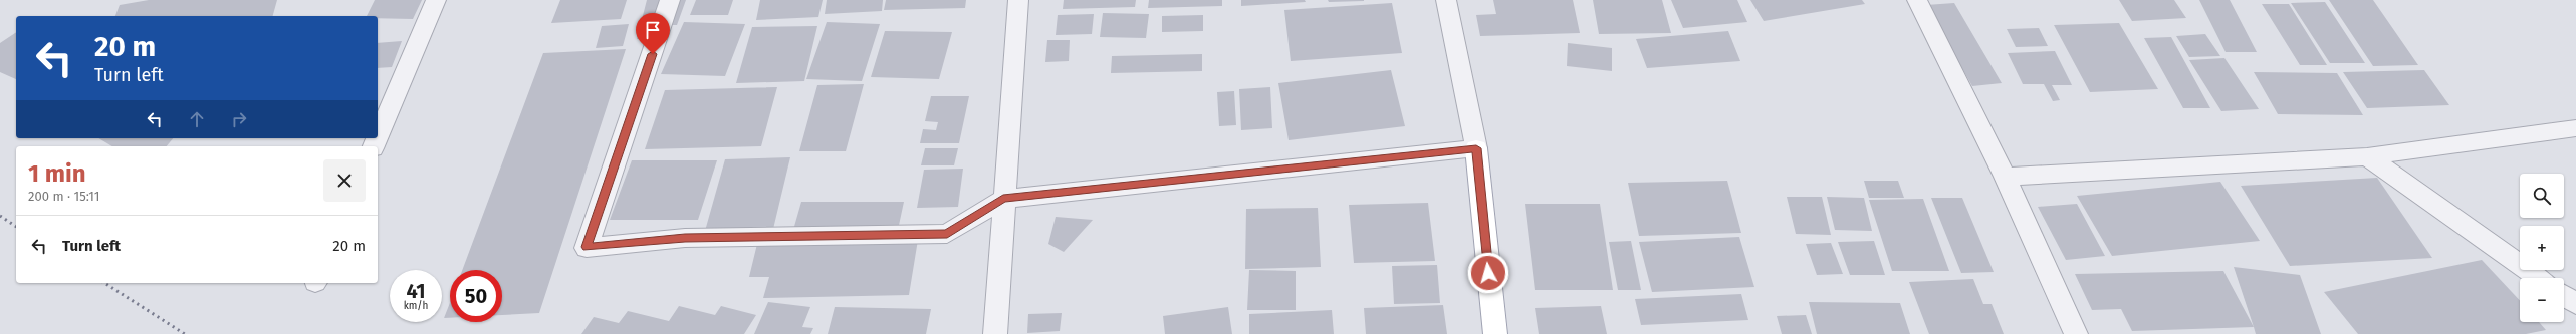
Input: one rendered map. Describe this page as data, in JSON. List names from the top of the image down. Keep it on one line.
{"page":{"turn":["20 m","Turn left"],"heading":["1 min","200 m · 15:11"],"map_buttons":["+","−"],"list":[{"name":"Turn left","value":"20 m"}],"speed":"41 km/h","limit":"50"}}
